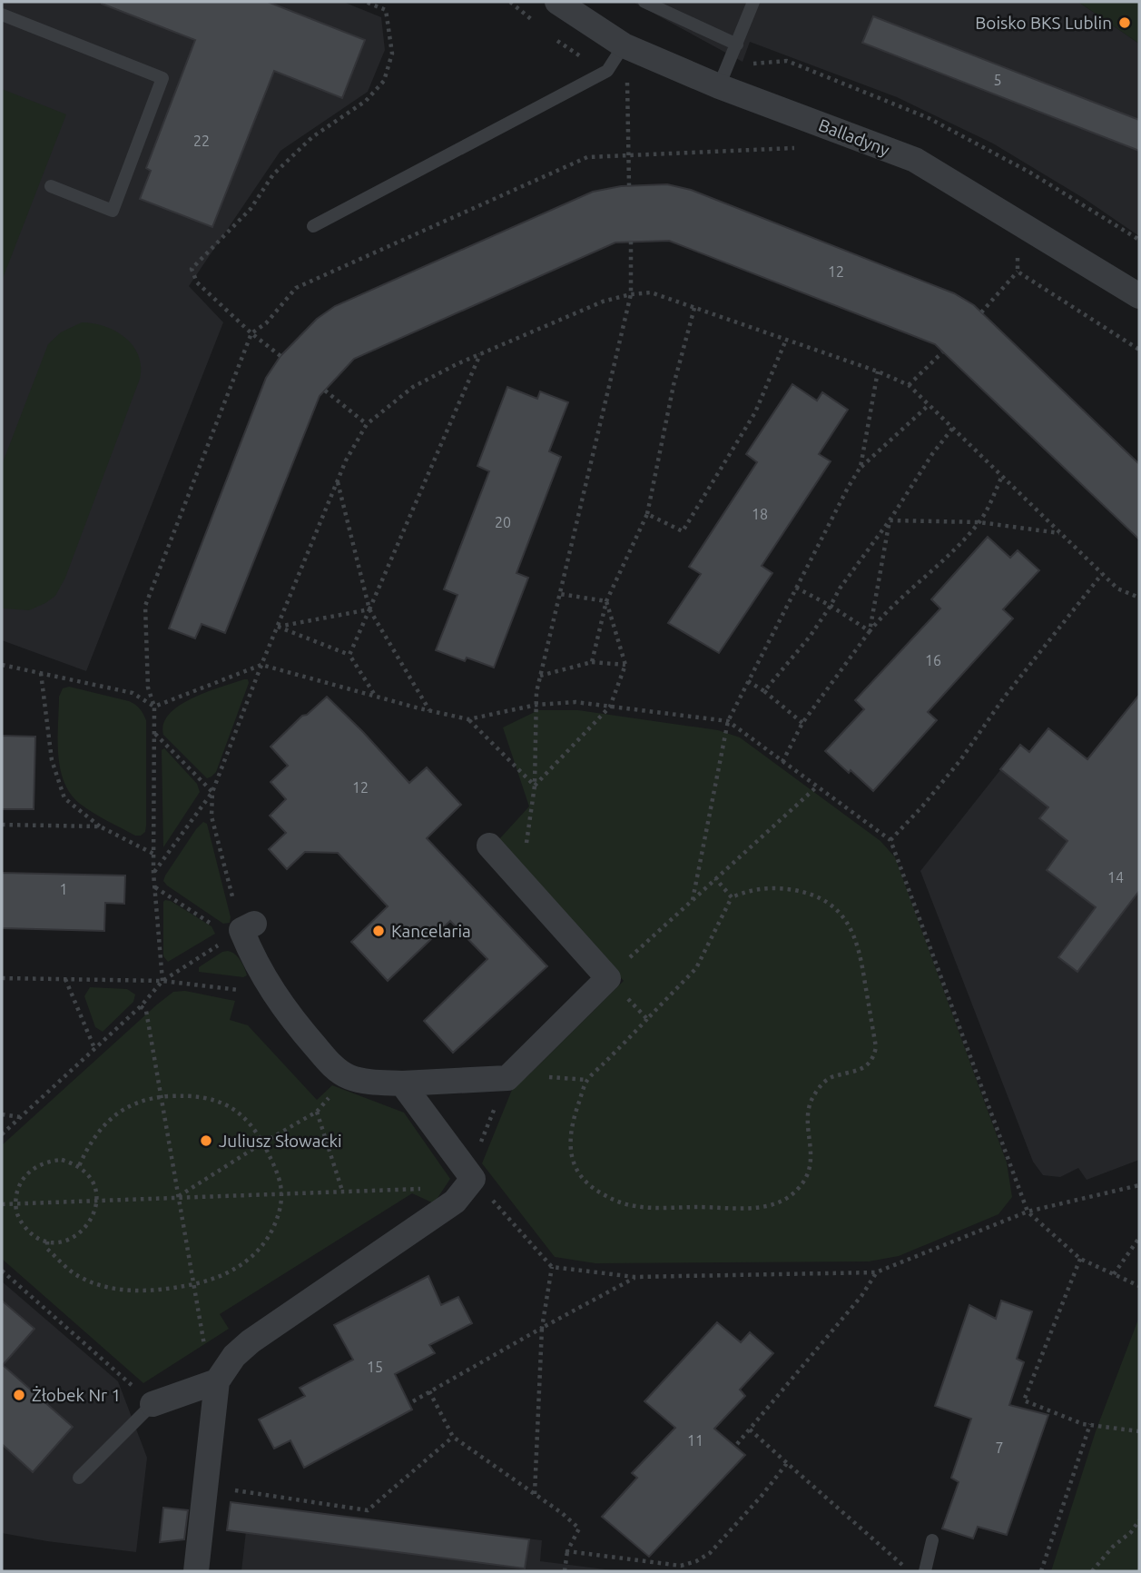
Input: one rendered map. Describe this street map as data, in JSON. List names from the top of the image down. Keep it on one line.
{"streets":{"street":["Balladyny"]},"places":["Boisko BKS Lublin","Kancelaria","Juliusz Słowacki","Żłobek Nr 1"],"house_numbers":["5","22","12","18","20","16","12","14","1","15","11","7"]}
